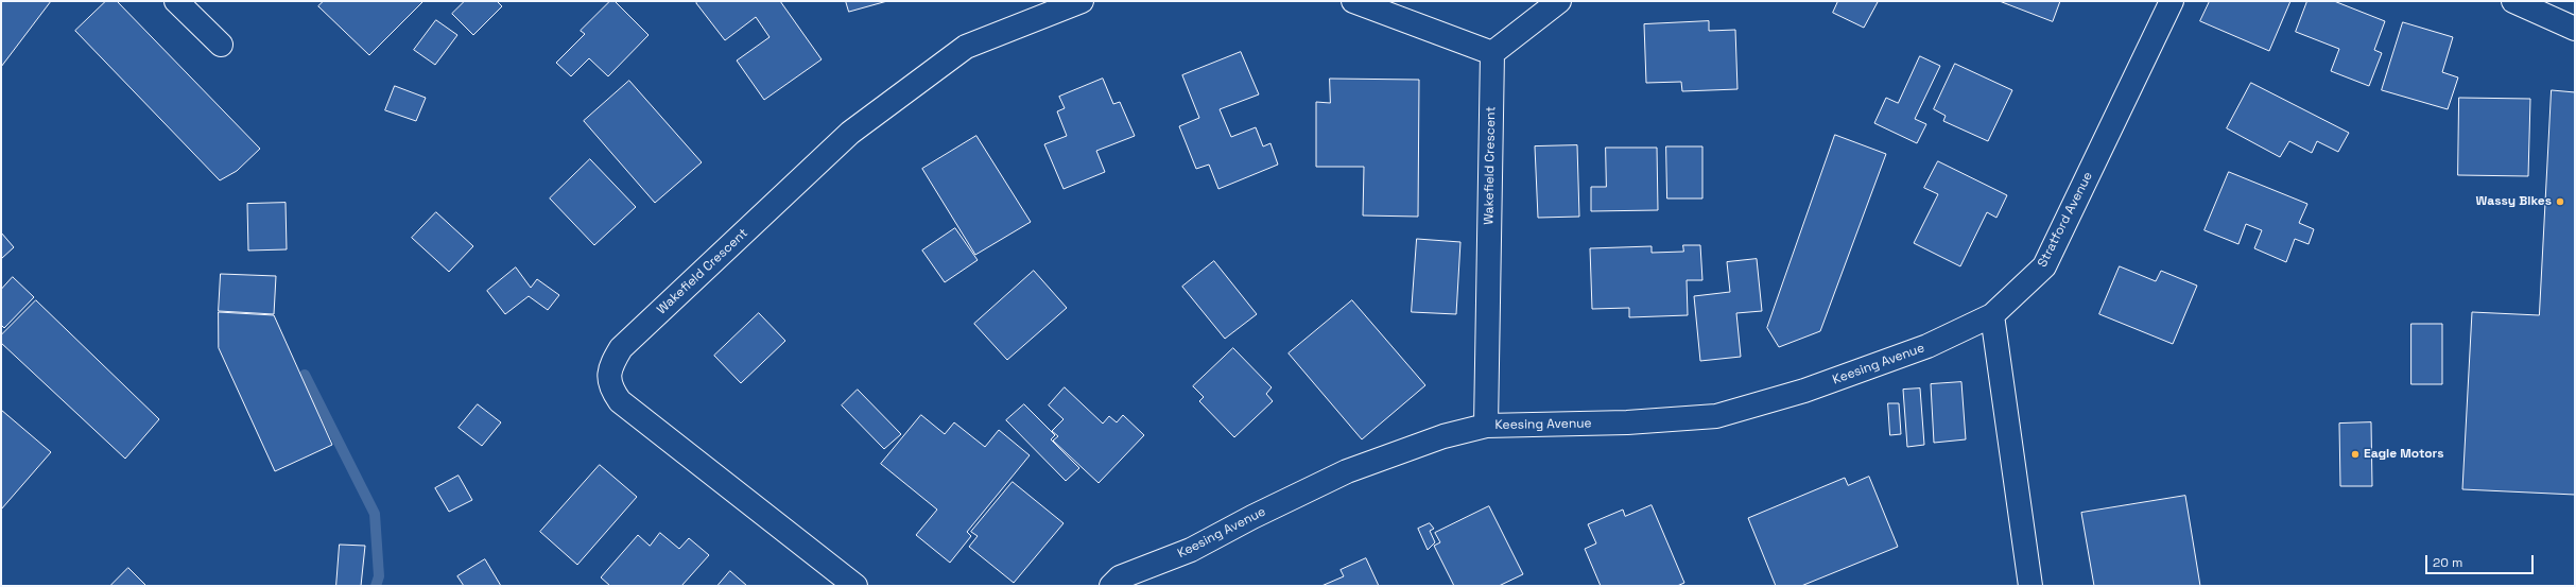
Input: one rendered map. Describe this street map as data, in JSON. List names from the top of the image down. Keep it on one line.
{"streets":{"street":["Wakefield Crescent","Stratford Avenue","Keesing Avenue"]},"crossings":[["Wakefield Crescent","Keesing Avenue"],["Stratford Avenue","Keesing Avenue"]],"places":["Wassy Bikes","Eagle Motors"],"scale_bar":"20 m"}
